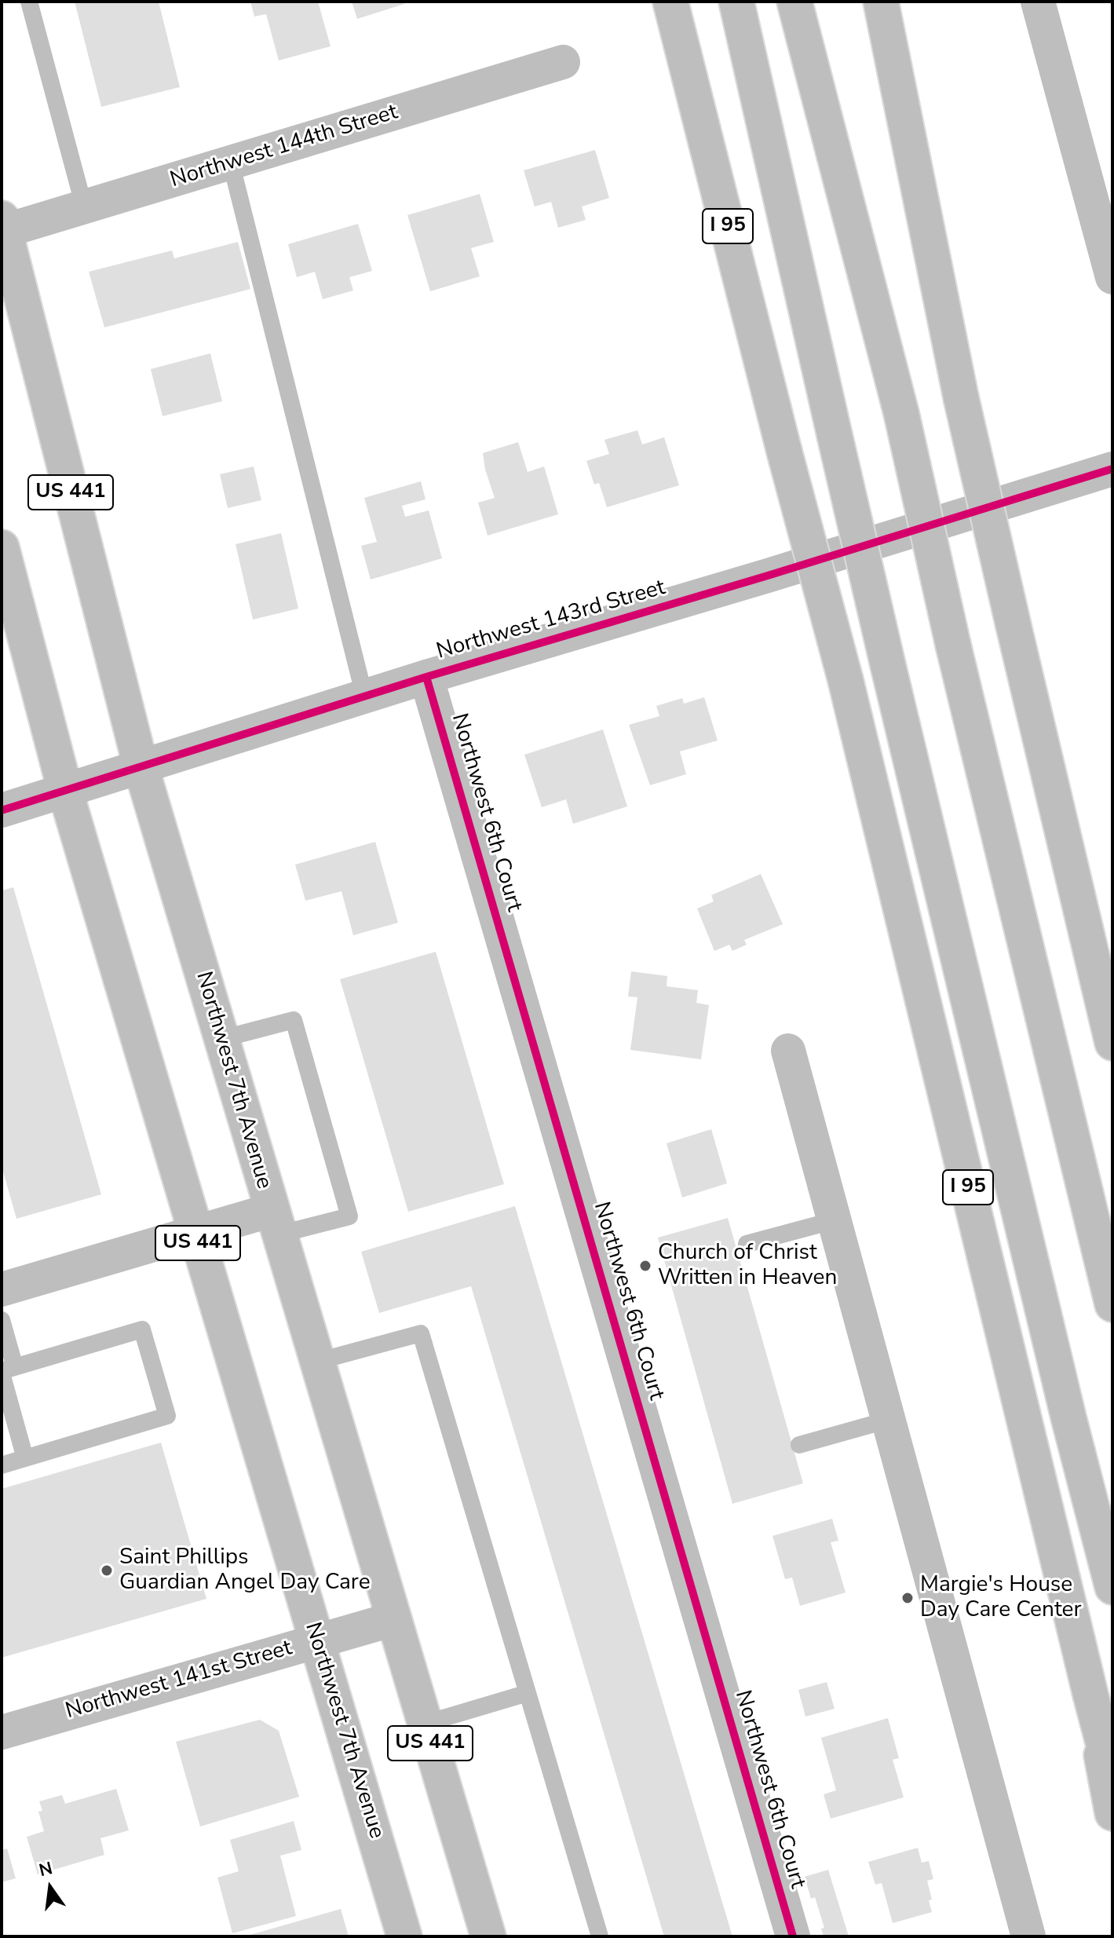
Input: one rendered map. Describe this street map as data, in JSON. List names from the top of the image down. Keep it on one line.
{"streets":{"main road":["Northwest 144th Street","I 95","US 441","Northwest 143rd Street","Northwest 6th Court","Northwest 7th Avenue","Northwest 141st Street"]},"crossings":[["Northwest 144th Street","Northwest 7th Avenue"],["Northwest 143rd Street","Northwest 6th Court"],["Northwest 143rd Street","Northwest 7th Avenue"],["Northwest 7th Avenue","Northwest 141st Street"]],"places":["Church of Christ Written in Heaven","Saint Phillips Guardian Angel Day Care","Margie's House Day Care Center"],"north":"top"}
